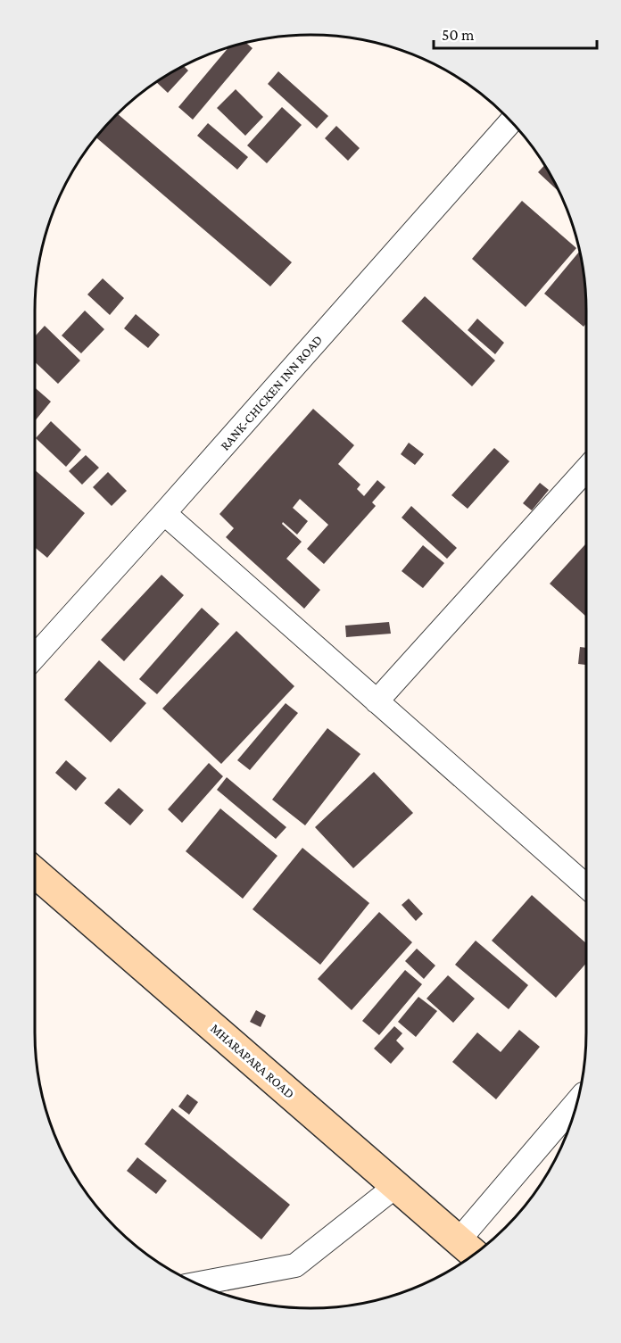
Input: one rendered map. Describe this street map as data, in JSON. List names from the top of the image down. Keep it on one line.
{"streets":{"main road":["MHARAPARA ROAD"],"street":["RANK-CHICKEN INN ROAD"]},"scale_bar":"50 m"}
